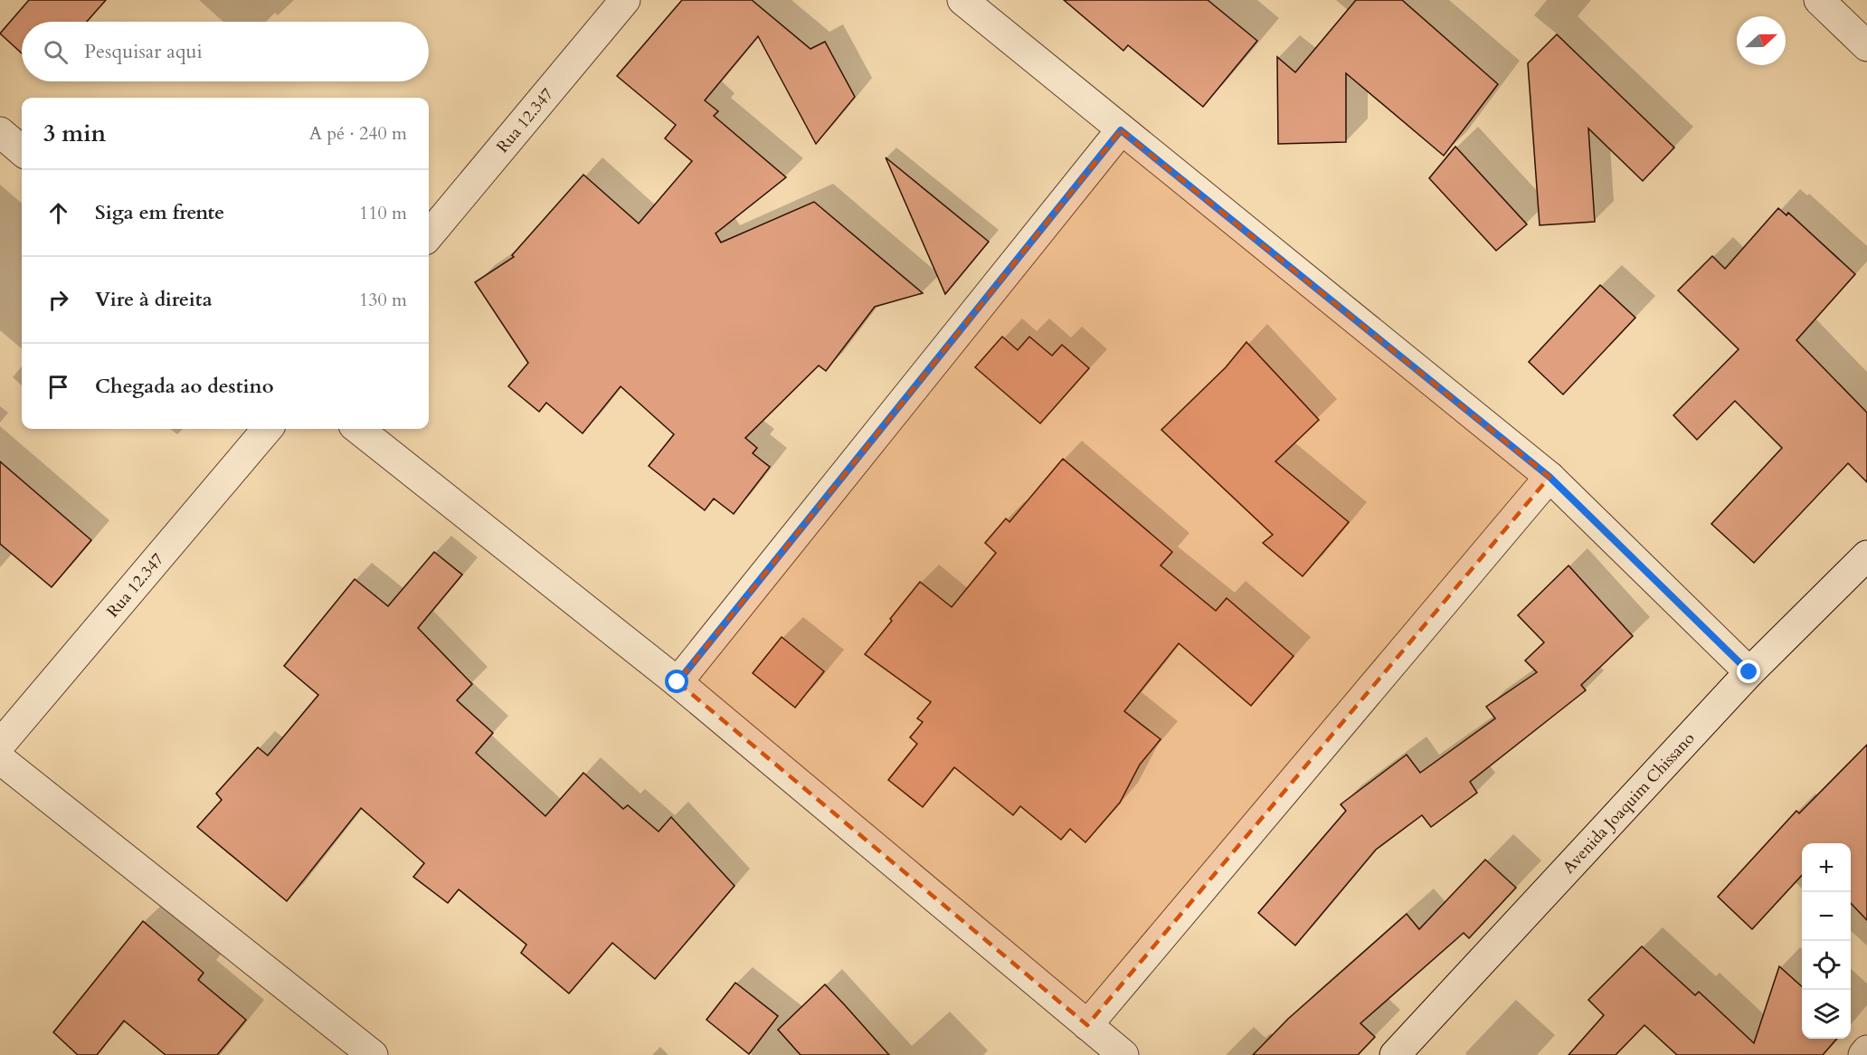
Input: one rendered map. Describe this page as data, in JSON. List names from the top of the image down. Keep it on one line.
{"streets":{"street":["Rua 12.347","Avenida Joaquim Chissano"]},"north":"right","page":{"search":"Pesquisar aqui","heading":["3 min","A pé · 240 m"],"list":[["Siga em frente","110 m"],["Vire à direita","130 m"],"Chegada ao destino"],"map_buttons":["+","−"]}}
